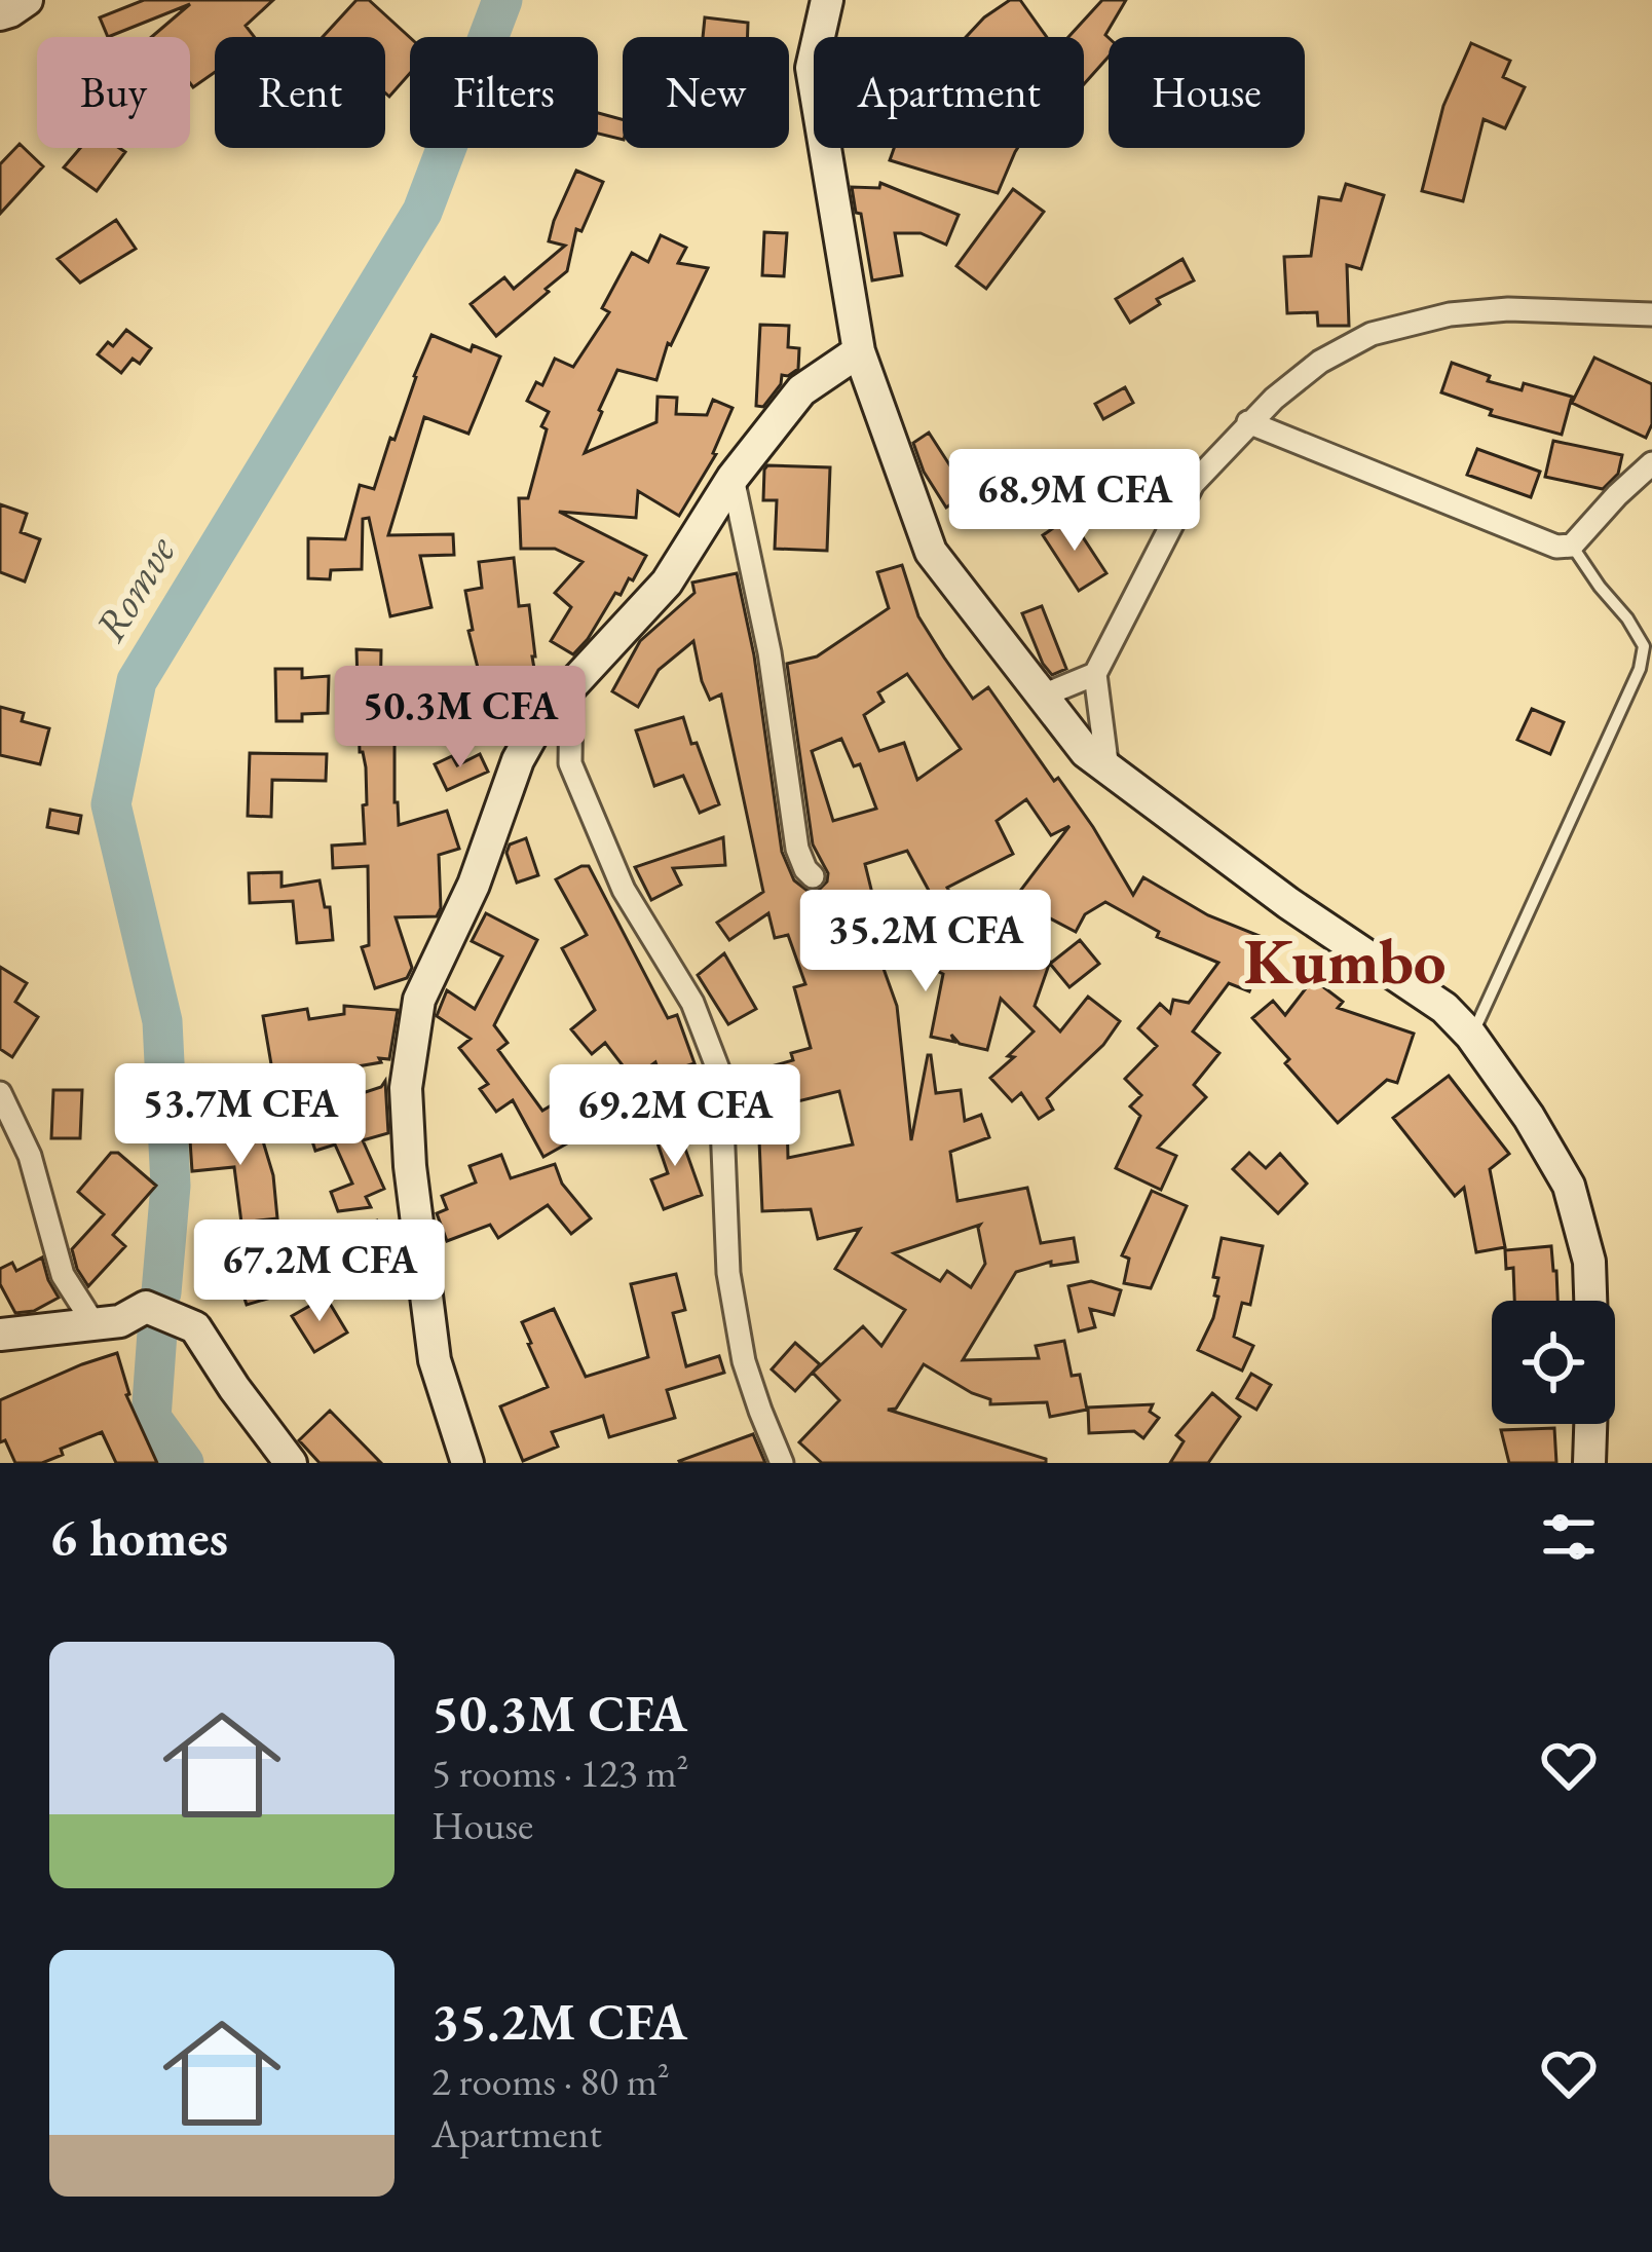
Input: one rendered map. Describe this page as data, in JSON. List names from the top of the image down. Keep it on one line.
{"districts":["Kumbo"],"water":["Romve"],"page":{"chip":["Buy","Rent","Filters","New","Apartment","House"],"price":["68.9M CFA","50.3M CFA","35.2M CFA","53.7M CFA","69.2M CFA","67.2M CFA"],"heading":"6 homes","list":[{"name":"50.3M CFA","note":"5 rooms · 123 m² · House"},{"name":"35.2M CFA","note":"2 rooms · 80 m² · Apartment"}]}}
